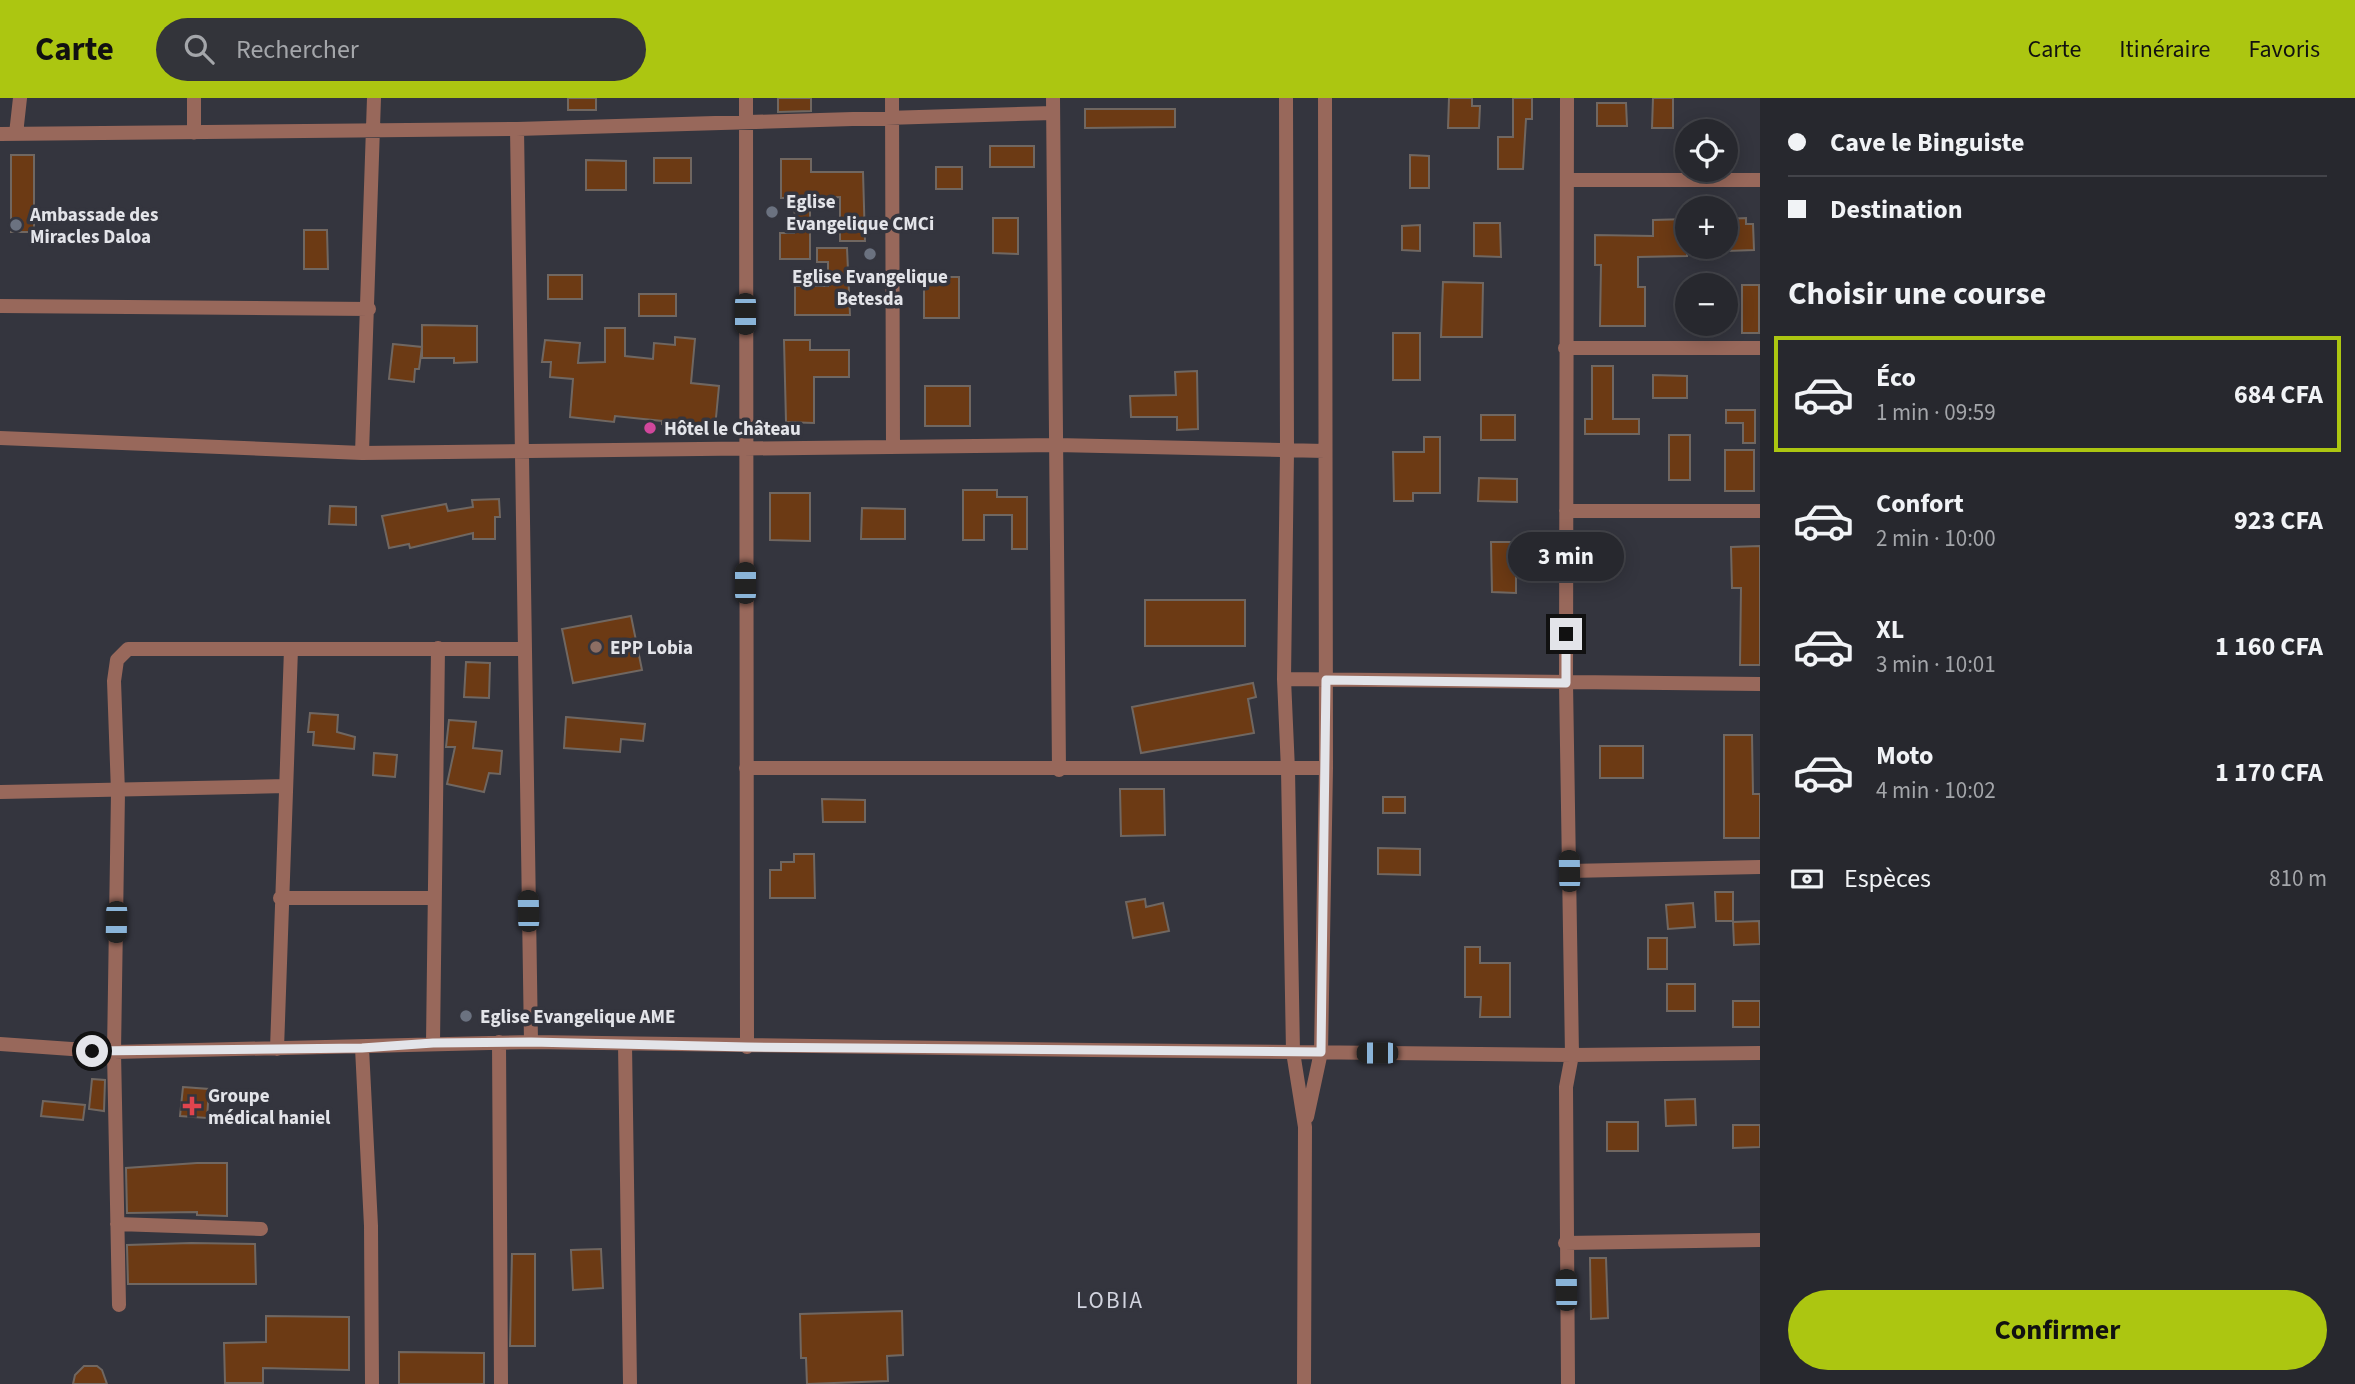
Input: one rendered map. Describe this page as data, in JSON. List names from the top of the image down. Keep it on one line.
{"districts":["LOBIA"],"places":{"other":["Eglise Evangelique CMCi","Ambassade des Miracles Daloa","Eglise Evangelique Betesda","Hôtel le Château","EPP Lobia","Eglise Evangelique AME"],"health":["Groupe médical haniel"]},"page":{"header":"Carte","search":"Rechercher","nav":["Carte","Itinéraire","Favoris"],"banner":["Cave le Binguiste","Destination"],"map_buttons":["+","−"],"heading":"Choisir une course","list":[{"name":"Éco","note":"1 min · 09:59","value":"684 CFA"},{"name":"Confort","note":"2 min · 10:00","value":"923 CFA"},{"name":"XL","note":"3 min · 10:01","value":"1 160 CFA"},{"name":"Moto","note":"4 min · 10:02","value":"1 170 CFA"}],"bubble":"3 min","pay":["Espèces","810 m"],"buttons":"Confirmer"}}
